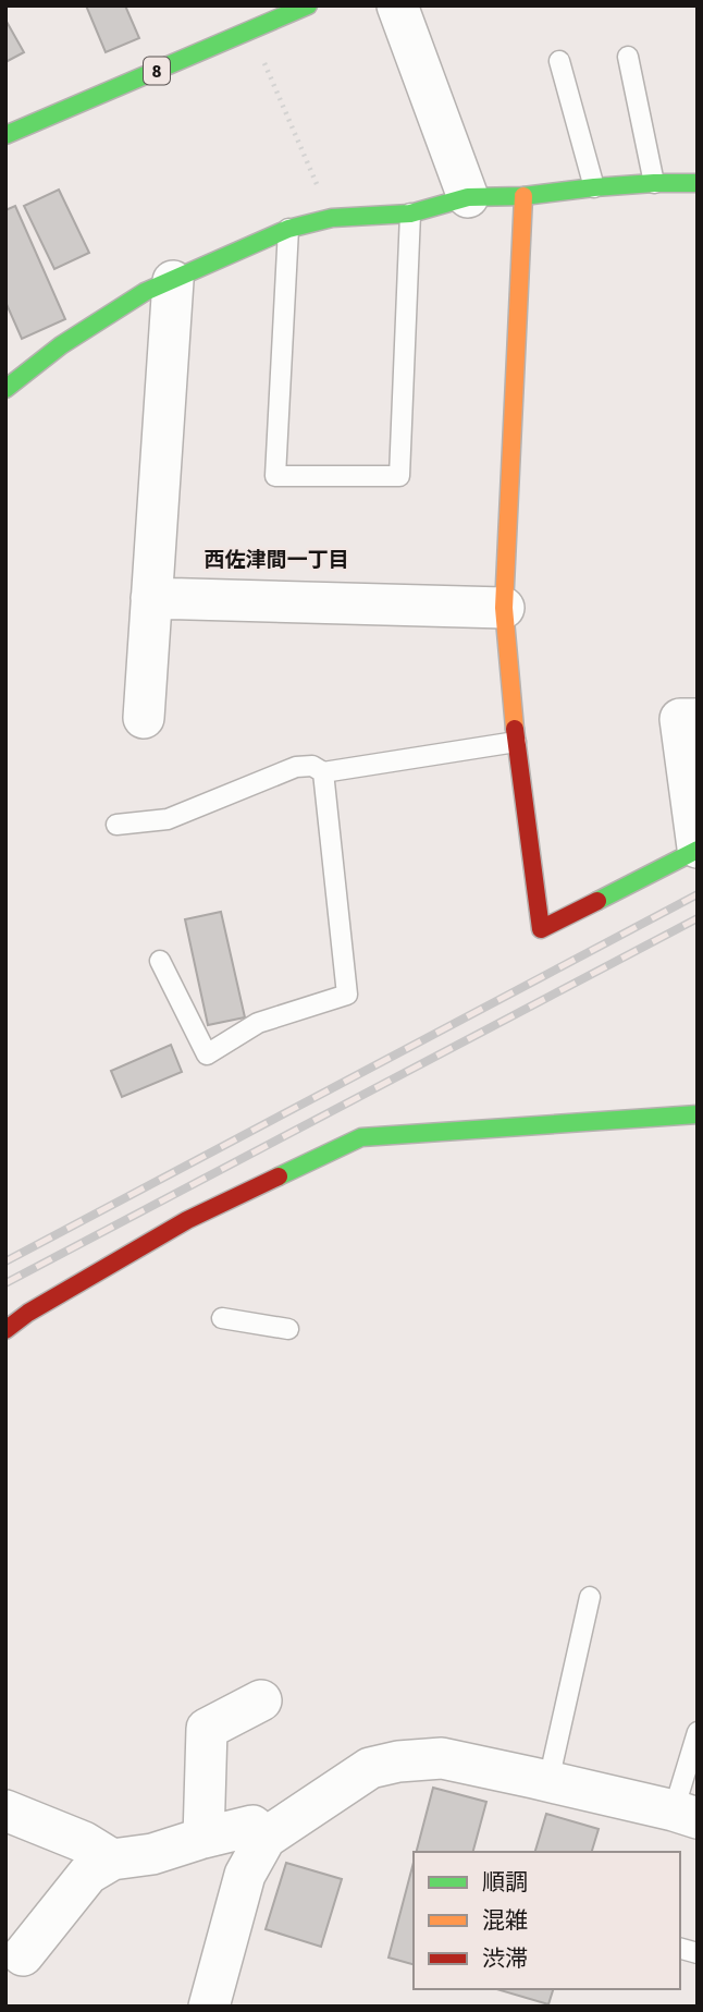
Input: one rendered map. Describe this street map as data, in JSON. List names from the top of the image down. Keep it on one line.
{"streets":{"street":["8"]},"districts":["西佐津間一丁目"],"legend":["順調","混雑","渋滞"]}
